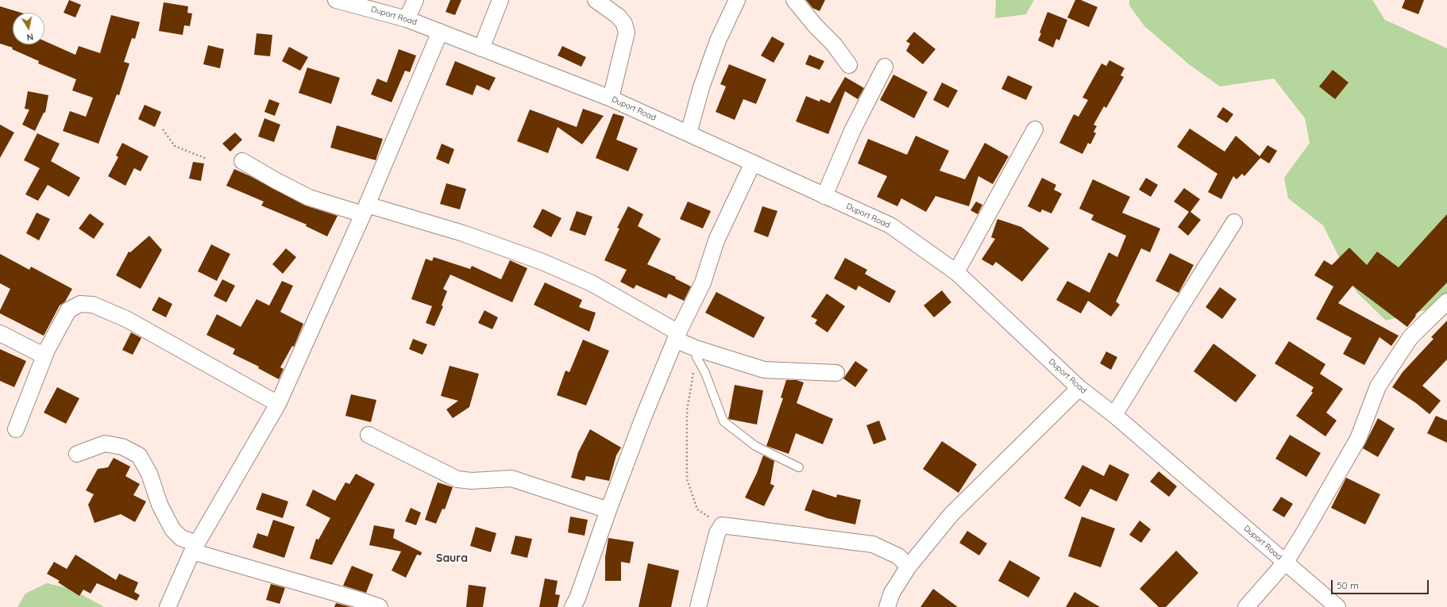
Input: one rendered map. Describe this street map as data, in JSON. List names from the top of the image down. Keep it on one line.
{"streets":{"street":["Duport Road"]},"districts":["Saura"],"scale_bar":"50 m","north":"bottom"}
